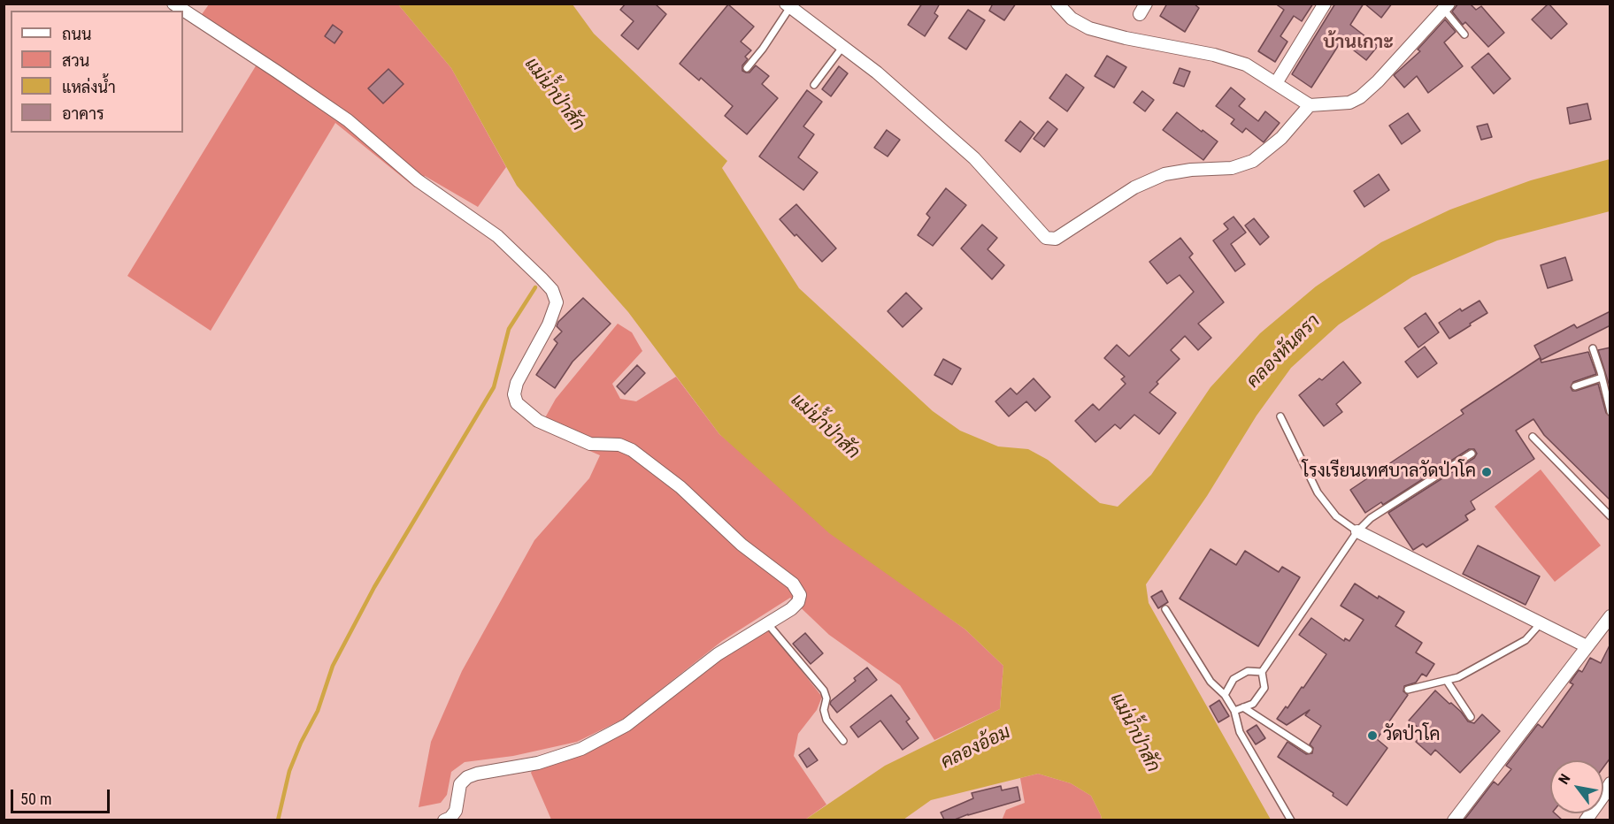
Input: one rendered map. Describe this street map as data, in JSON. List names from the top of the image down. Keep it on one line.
{"districts":["บ้านเกาะ"],"water":["แม่น้ำป่าสัก","คลองหันตรา","คลองอ้อม"],"places":["โรงเรียนเทศบาลวัดป่าโค","วัดป่าโค"],"legend":["ถนน","สวน","แหล่งน้ำ","อาคาร"],"scale_bar":"50 m","north":"top left"}
